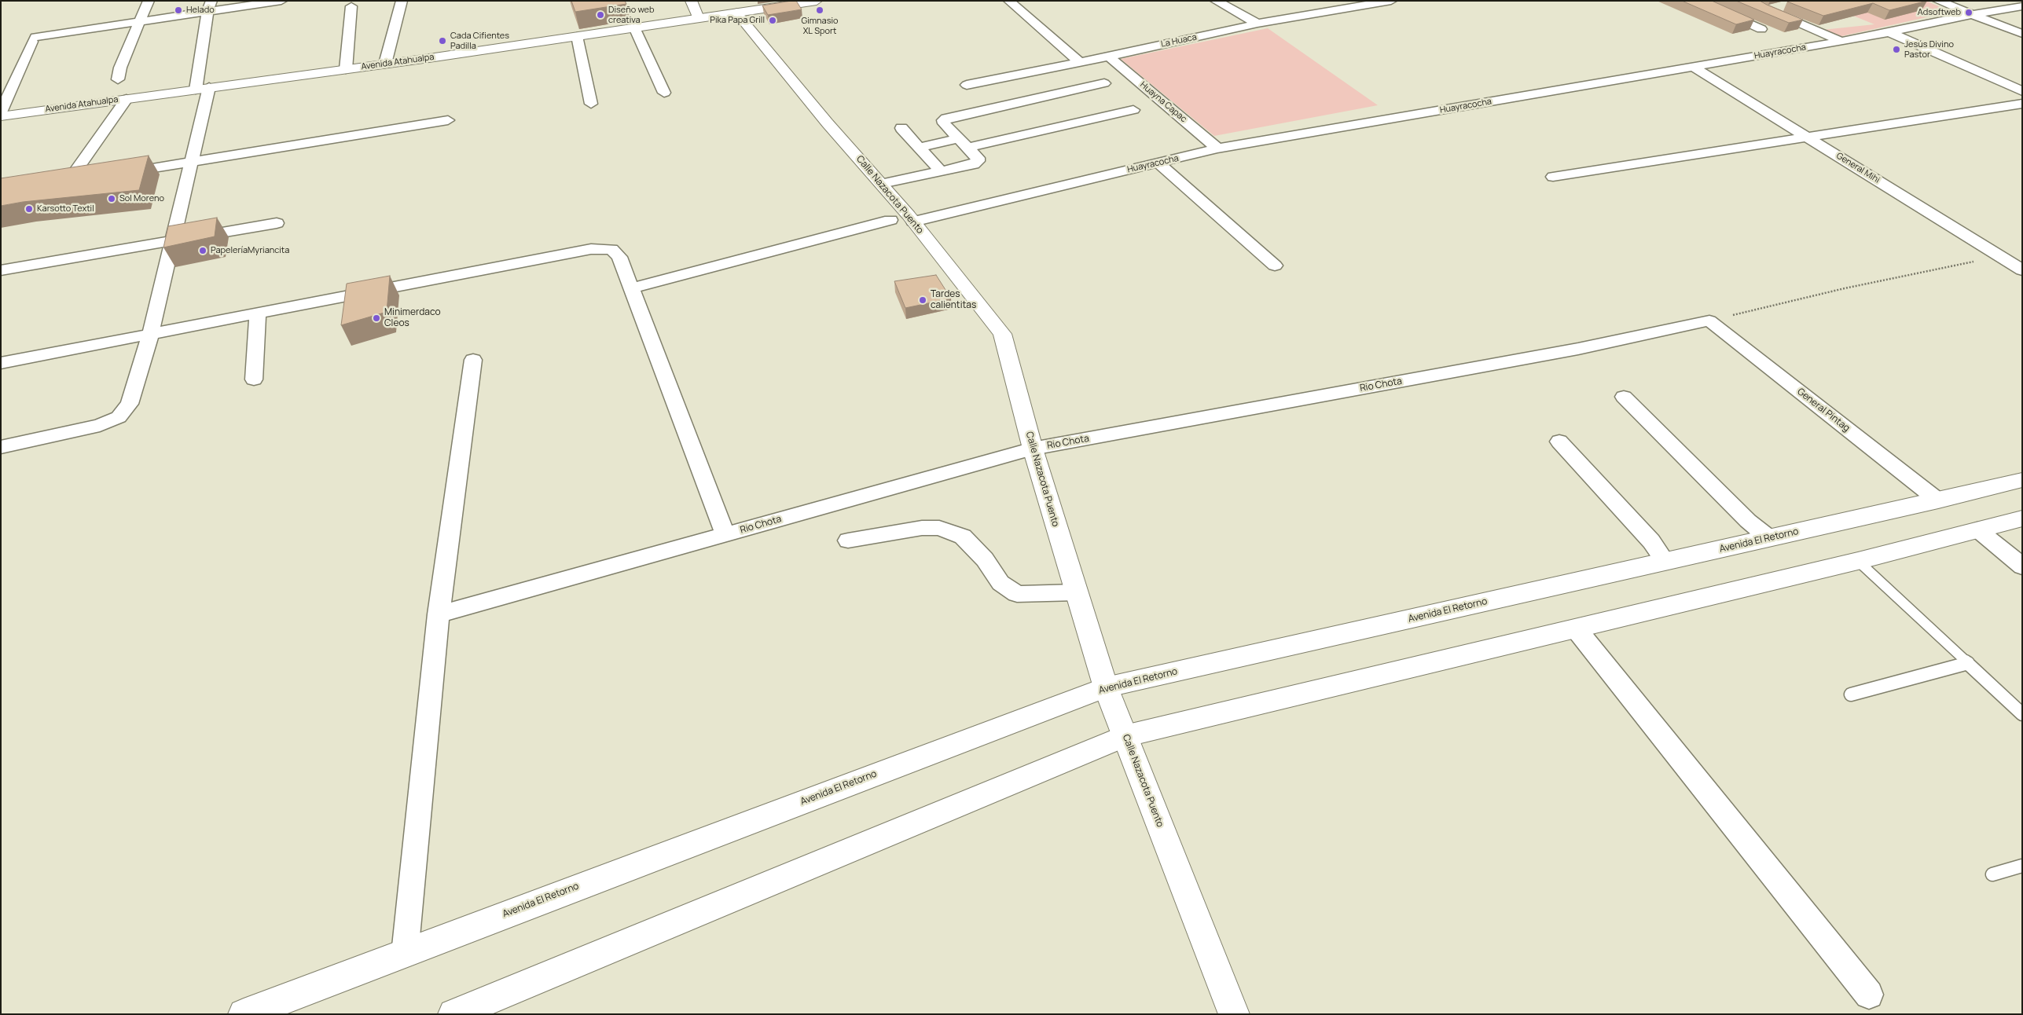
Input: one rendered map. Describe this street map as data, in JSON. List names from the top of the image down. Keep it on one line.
{"streets":{"main road":["Avenida Atahualpa","Calle Nazacota Puento","Avenida El Retorno"],"street":["La Huaca","Huayracocha","Huayna Capac","General Mihi","Rio Chota","General Pintag"]},"crossings":[["La Huaca","Huayna Capac"],["Huayracocha","Huayna Capac"],["Huayracocha","General Mihi"],["Huayracocha","Calle Nazacota Puento"],["Avenida Atahualpa","Calle Nazacota Puento"],["Calle Nazacota Puento","Rio Chota"],["Calle Nazacota Puento","Avenida El Retorno"],["Rio Chota","General Pintag"],["General Pintag","Avenida El Retorno"]],"places":["Helado","Gimnasio XL Sport","Adsoftweb","Diseño web creativa","Pika Papa Grill","Cada Cifientes Padilla","Jesús Divino Pastor","Sol Moreno","Karsotto Textil","PapeleríaMyriancita","Tardes calientitas","Minimerdaco Cleos"]}
